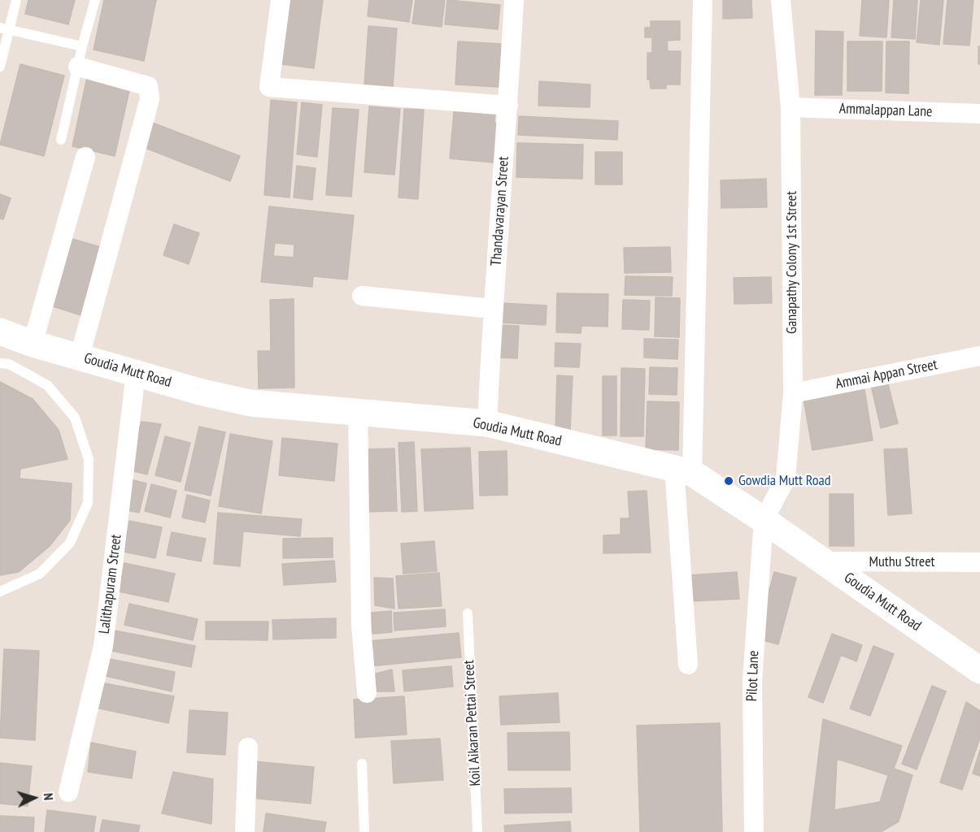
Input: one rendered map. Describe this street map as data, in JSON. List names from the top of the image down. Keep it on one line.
{"streets":{"main road":["Goudia Mutt Road"],"street":["Ammalappan Lane","Thandavarayan Street","Ganapathy Colony 1st Street","Ammai Appan Street","Muthu Street","Lalithapuram Street","Pilot Lane"],"lane":["Koil Aikaran Pettai Street"]},"crossings":[["Ammalappan Lane","Ganapathy Colony 1st Street"],["Thandavarayan Street","Goudia Mutt Road"],["Ganapathy Colony 1st Street","Goudia Mutt Road"],["Ganapathy Colony 1st Street","Ammai Appan Street"],["Ganapathy Colony 1st Street","Pilot Lane"],["Goudia Mutt Road","Muthu Street"],["Goudia Mutt Road","Lalithapuram Street"],["Goudia Mutt Road","Pilot Lane"]],"places":["Gowdia Mutt Road"],"north":"right"}
